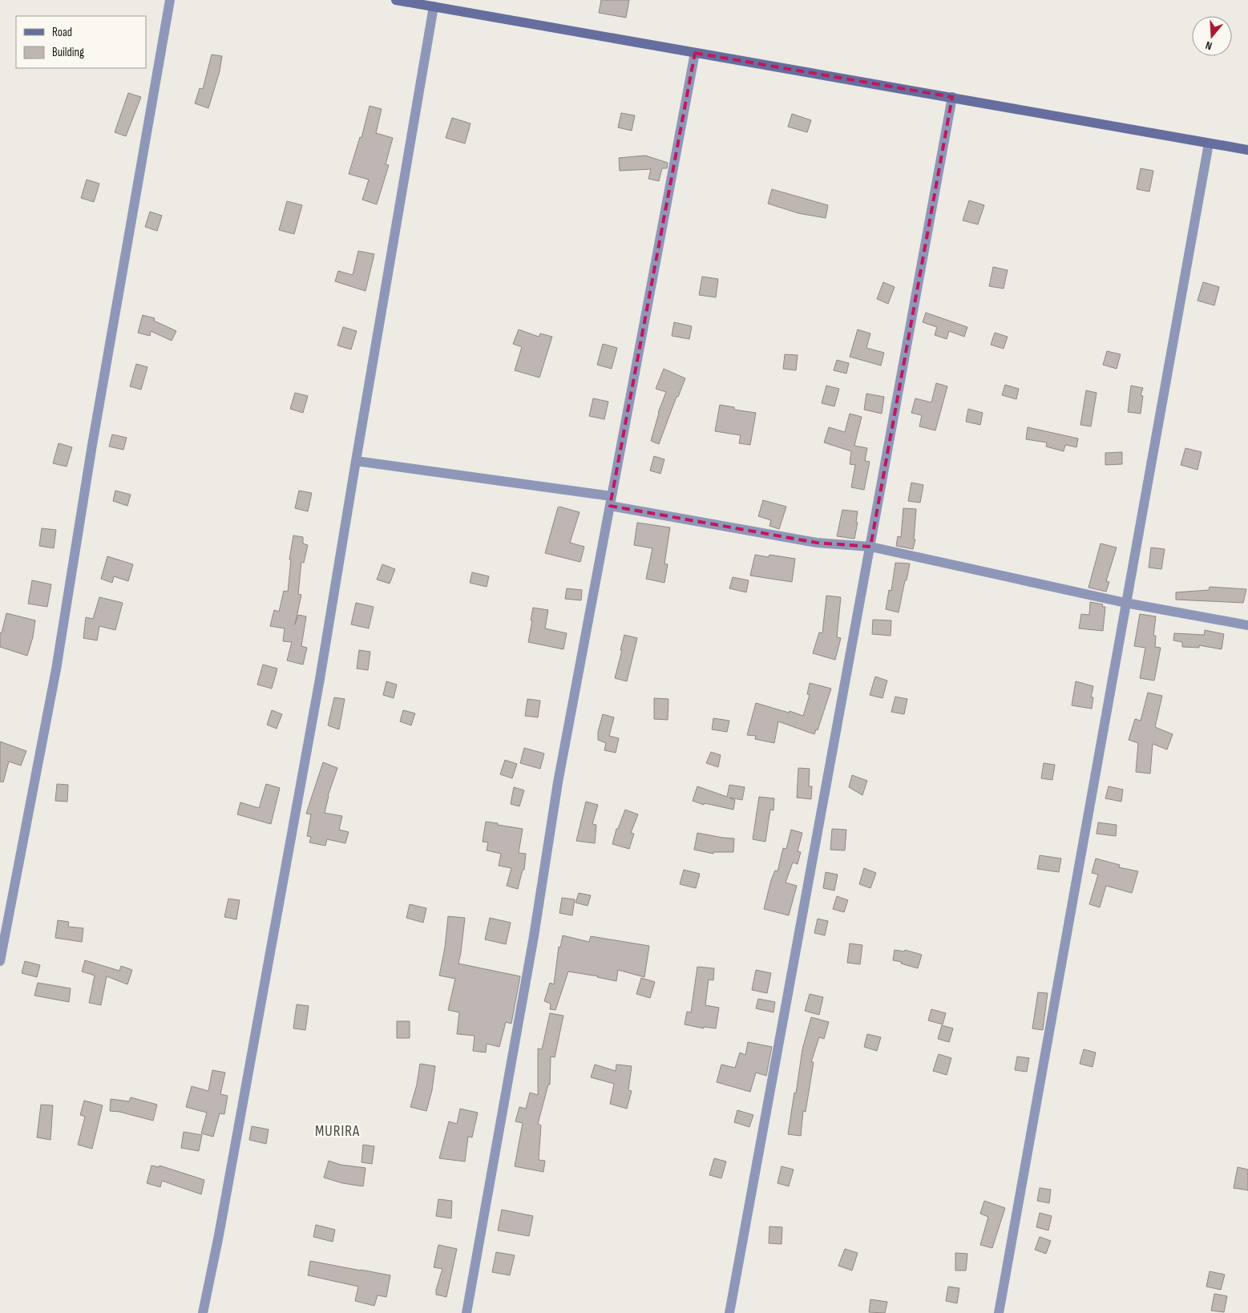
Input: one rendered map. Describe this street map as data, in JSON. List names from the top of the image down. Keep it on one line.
{"districts":["MURIRA"],"legend":["Road","Building"],"north":"bottom"}
